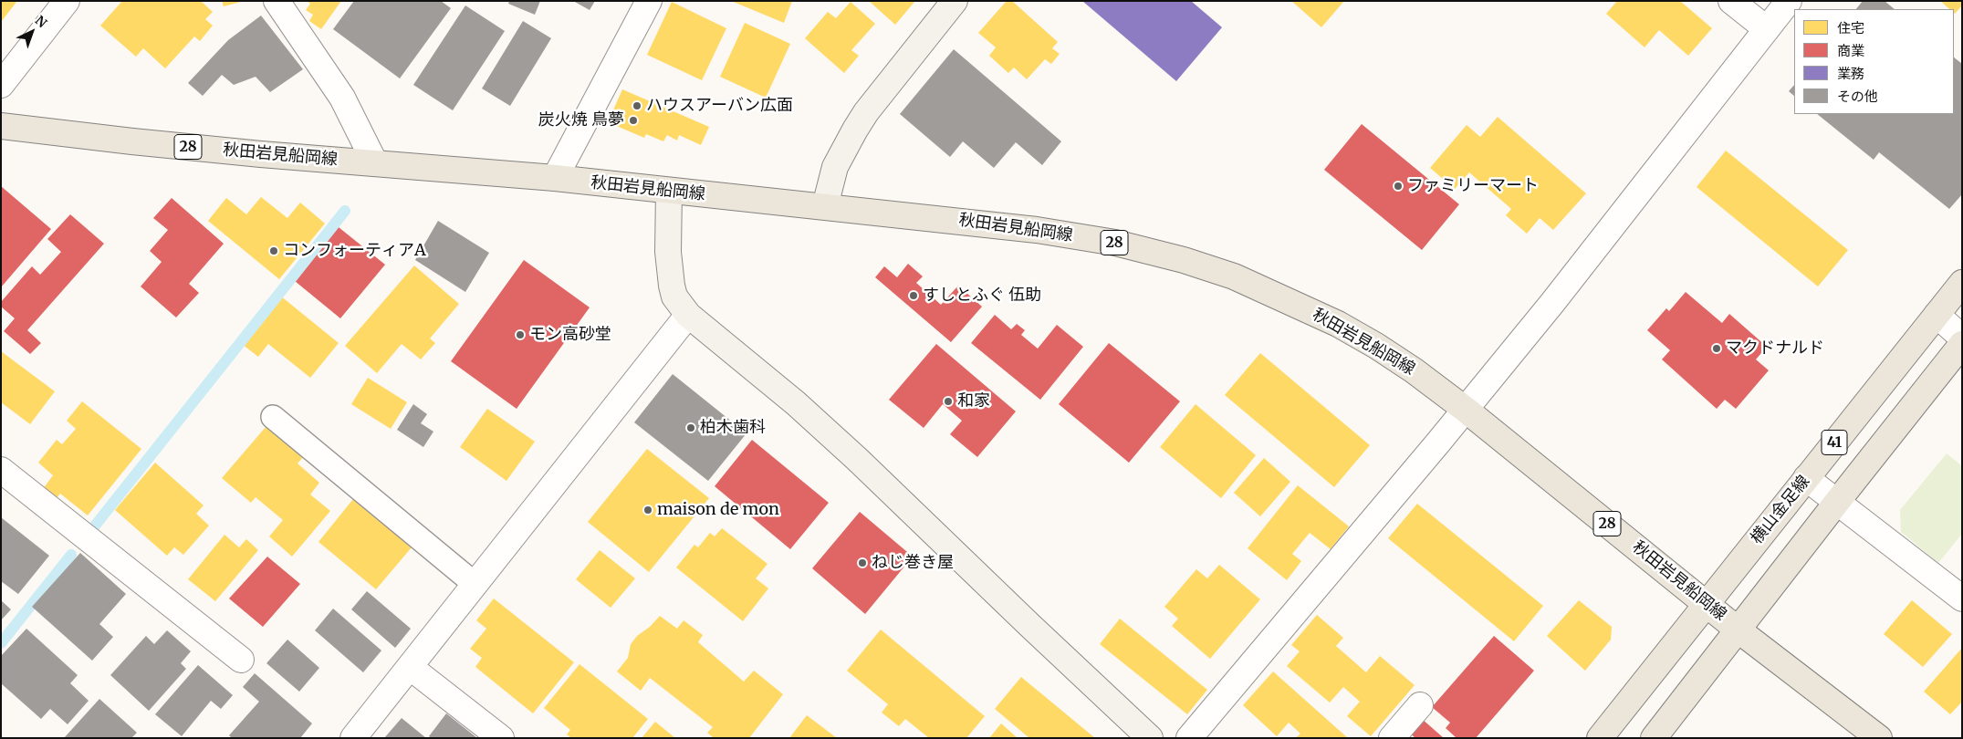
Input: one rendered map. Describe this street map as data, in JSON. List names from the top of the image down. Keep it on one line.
{"streets":{"main road":["28","秋田岩見船岡線","41","横山金足線"]},"crossings":[["秋田岩見船岡線","41"],["秋田岩見船岡線","横山金足線"]],"places":["ハウスアーバン広面","炭火焼 鳥夢","ファミリーマート","コンフォーティアA","すしとふぐ 伍助","モン高砂堂","マクドナルド","和家","柏木歯科","maison de mon","ねじ巻き屋"],"legend":["住宅","商業","業務","その他"],"north":"top right"}
